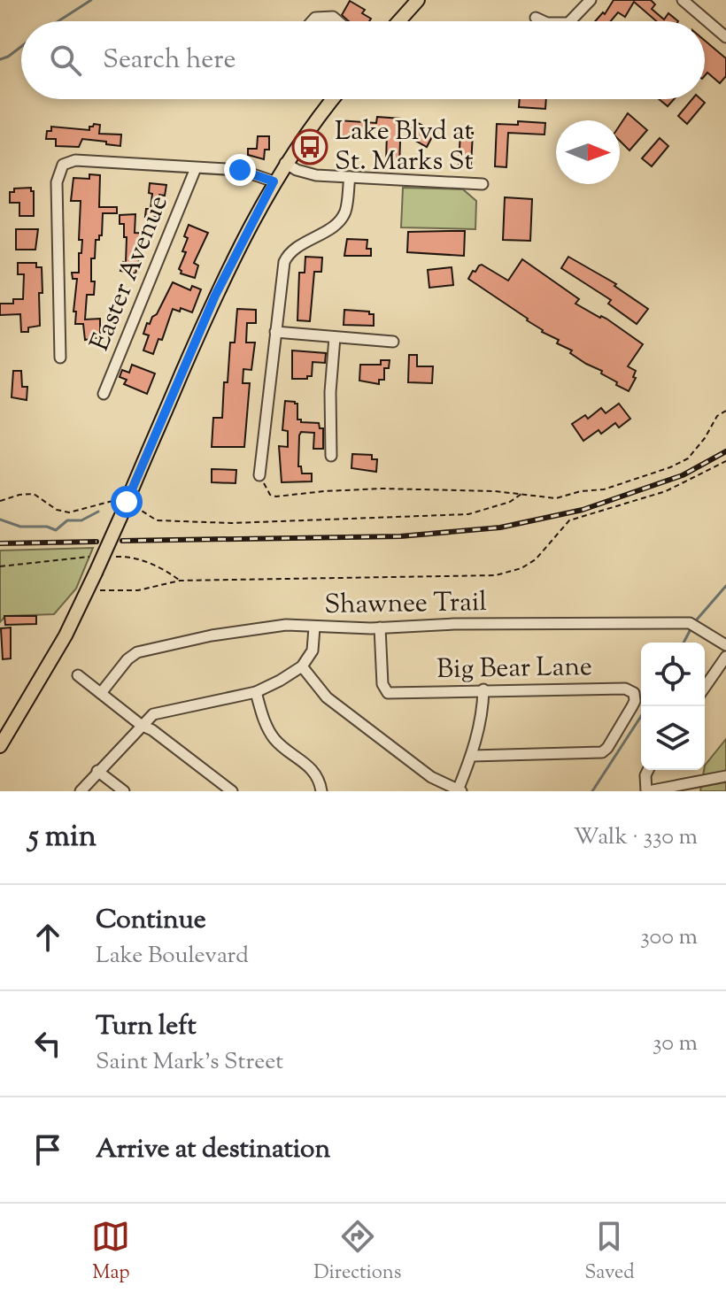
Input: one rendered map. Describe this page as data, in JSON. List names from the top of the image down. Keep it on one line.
{"streets":{"street":["Easter Avenue","Shawnee Trail","Big Bear Lane"]},"crossings":[["Shawnee Trail","Big Bear Lane"]],"places":{"bus stop":["Lake Blvd at St. Marks St"]},"north":"right","page":{"search":"Search here","heading":["5 min","Walk · 330 m"],"list":[["Continue","Lake Boulevard","300 m"],["Turn left","Saint Mark's Street","30 m"],"Arrive at destination"],"nav":["Map","Directions","Saved"]}}
